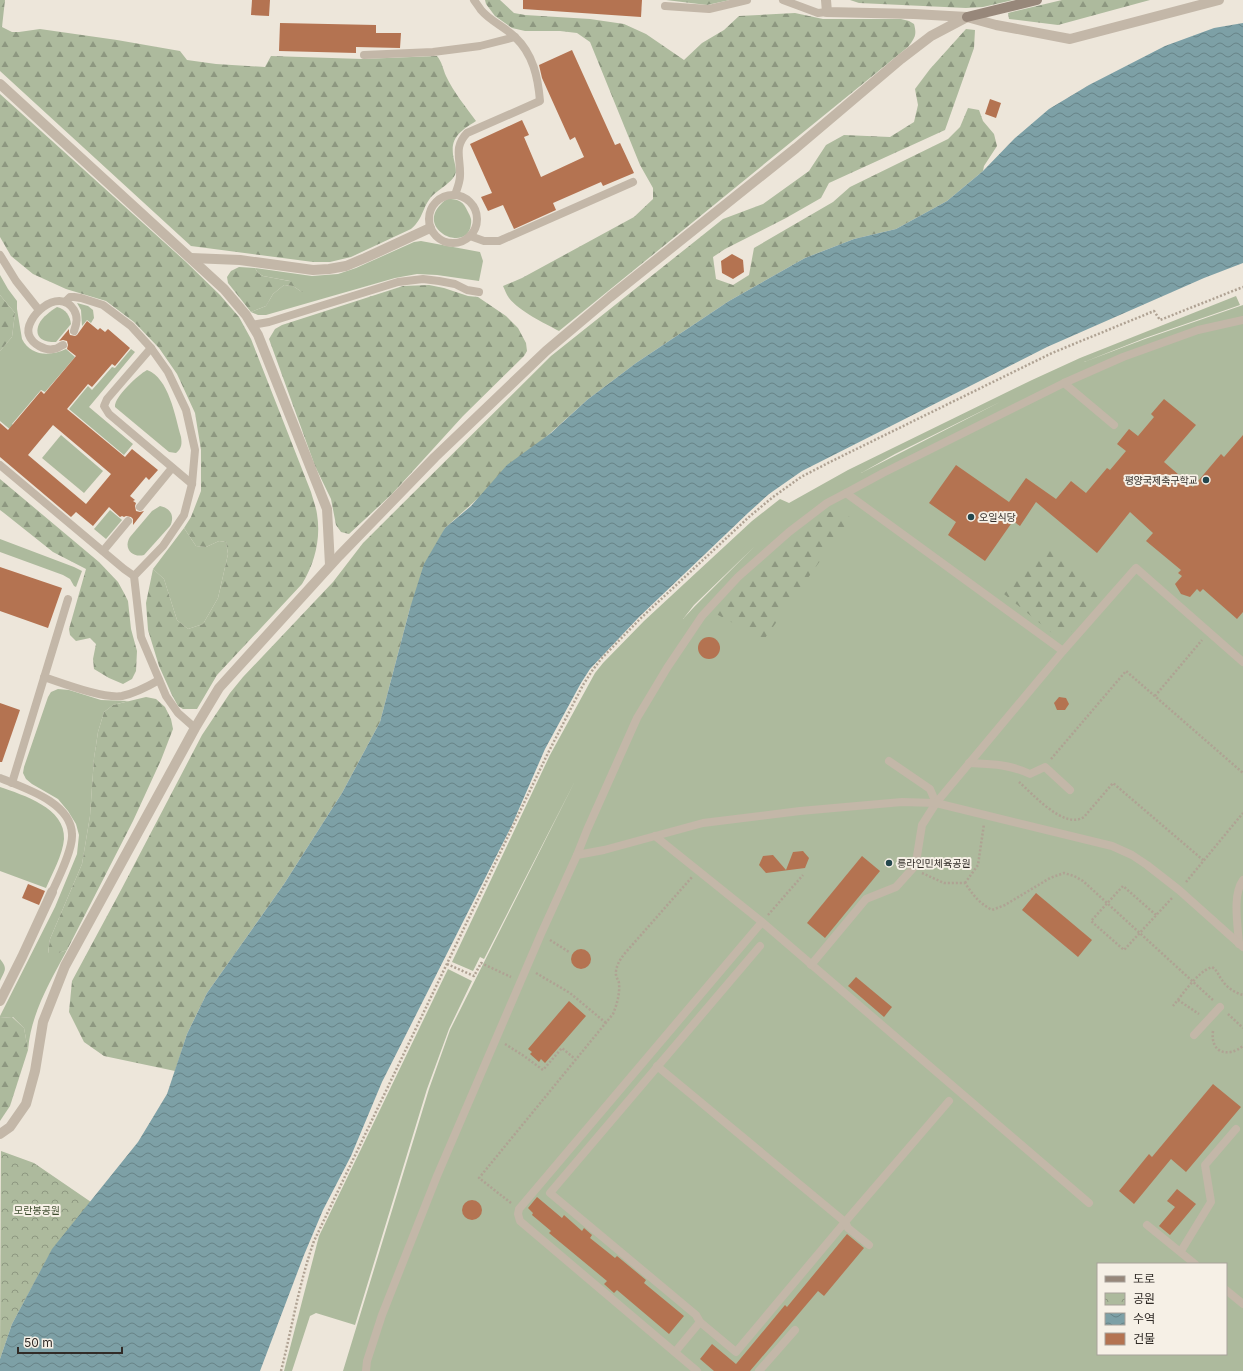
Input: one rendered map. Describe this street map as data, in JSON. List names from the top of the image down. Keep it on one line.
{"parks":["모란봉공원"],"places":["평양국제축구학교","오일식당","릉라인민체육공원"],"legend":["도로","공원","수역","건물"],"scale_bar":"50 m"}
